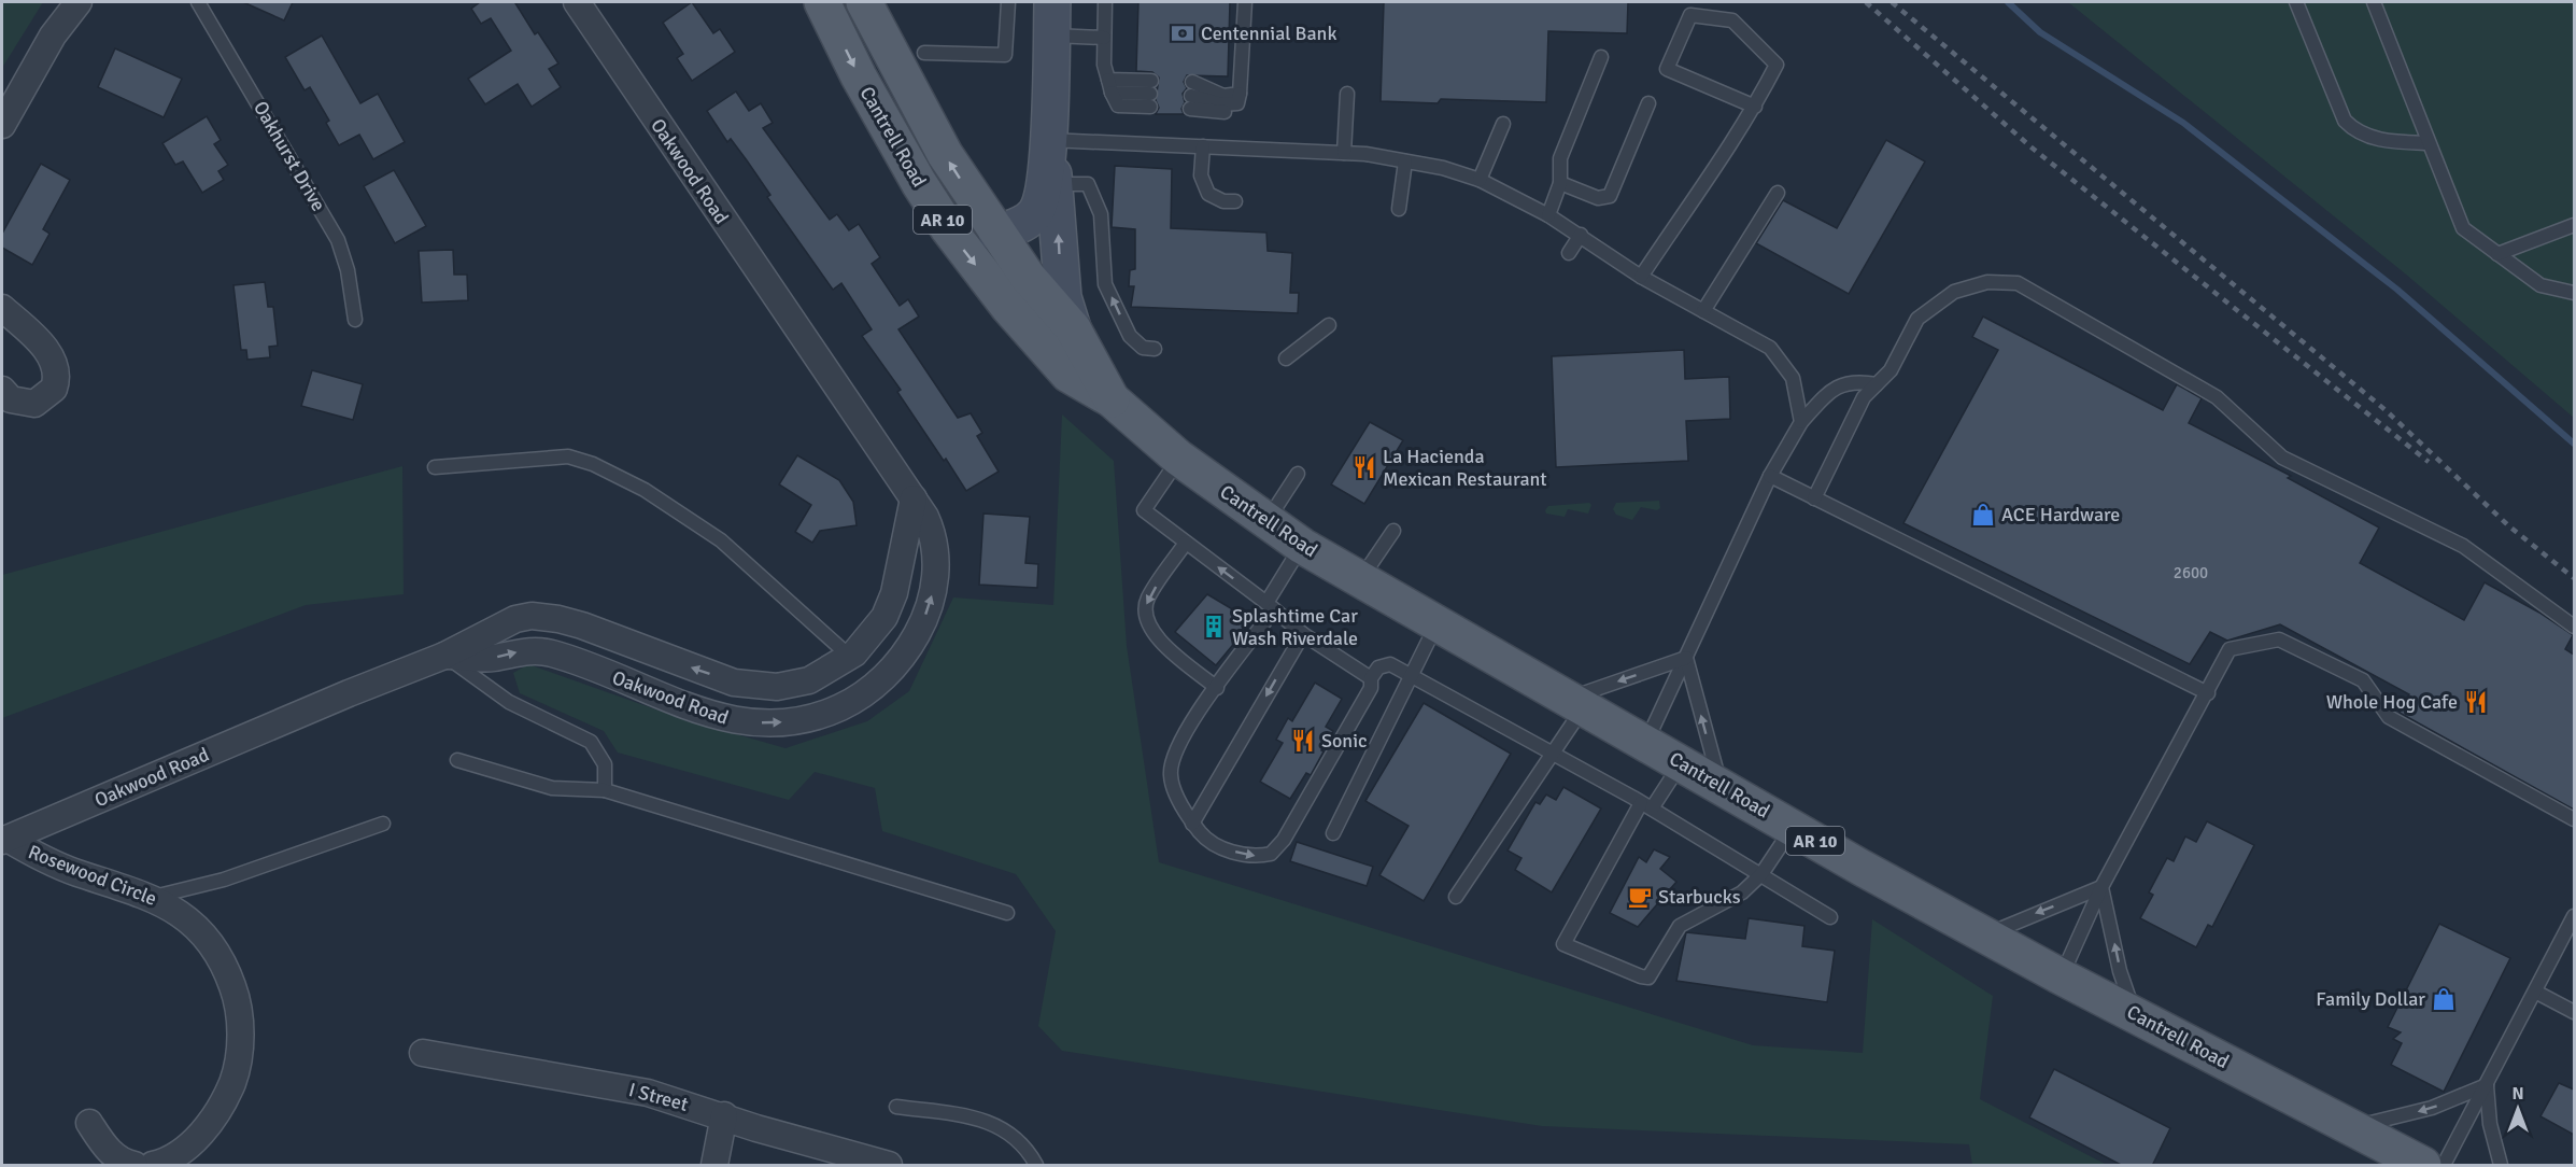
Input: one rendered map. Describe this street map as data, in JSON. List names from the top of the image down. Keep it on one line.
{"streets":{"main road":["Cantrell Road","AR 10"],"street":["Oakwood Road","Rosewood Circle","I Street"],"lane":["Oakhurst Drive"]},"crossings":[["Oakwood Road","Rosewood Circle"]],"places":{"bank":["Centennial Bank"],"restaurant":["La Hacienda Mexican Restaurant","Whole Hog Cafe","Sonic"],"shop":["ACE Hardware","Family Dollar"],"building":["Splashtime Car Wash Riverdale"],"cafe":["Starbucks"]},"house_numbers":["2600"],"north":"top"}
